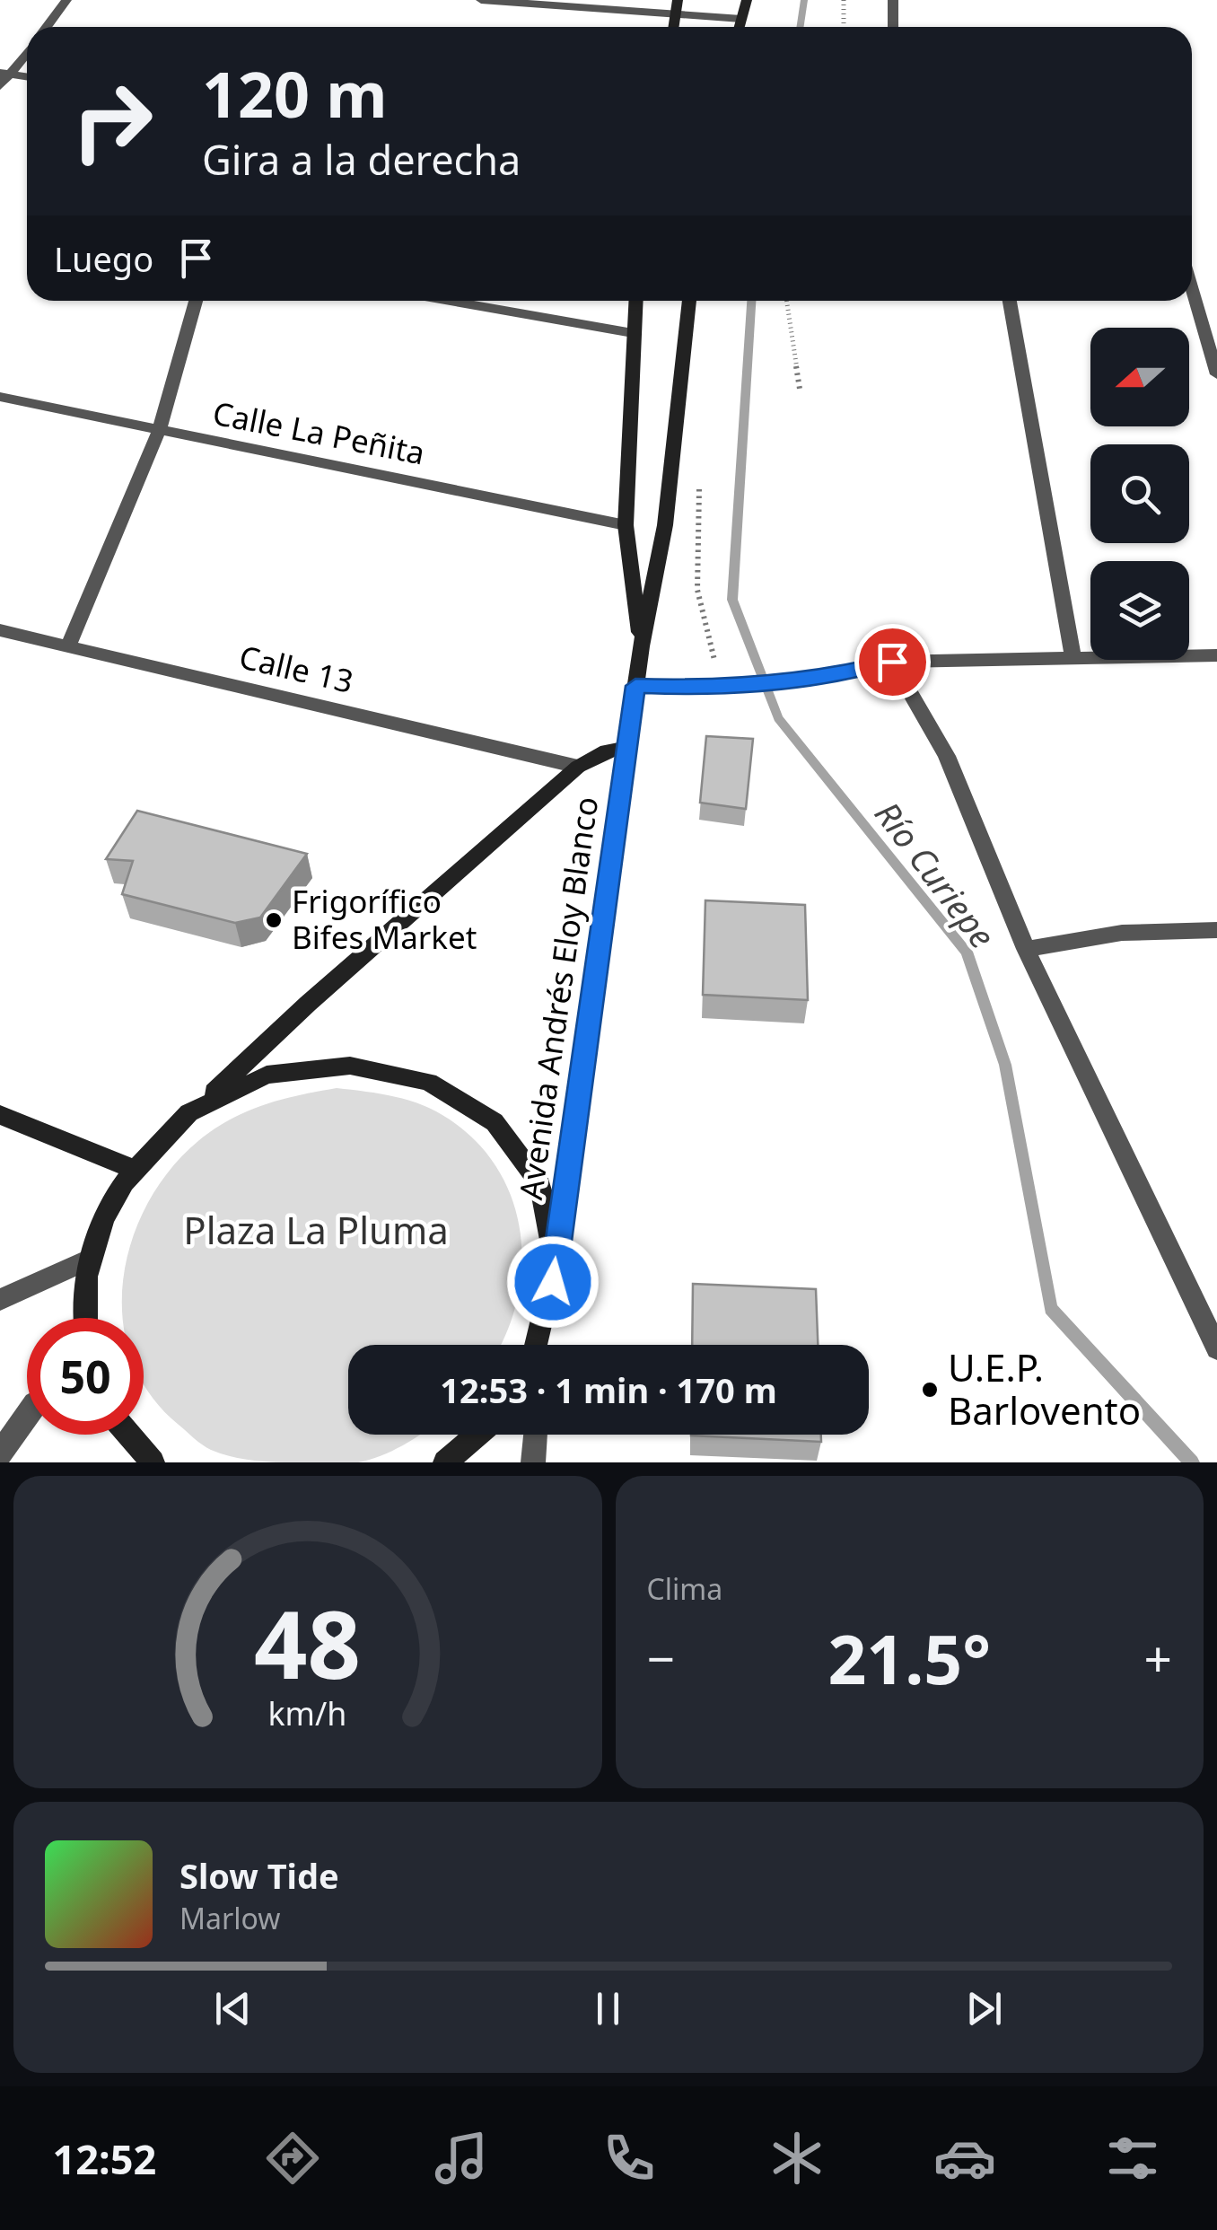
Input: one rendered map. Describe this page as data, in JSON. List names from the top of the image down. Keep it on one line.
{"streets":{"main road":["Avenida Andrés Eloy Blanco"],"street":["Calle La Peñita","Calle 13"]},"crossings":[["Calle La Peñita","Avenida Andrés Eloy Blanco"],["Calle 13","Avenida Andrés Eloy Blanco"]],"water":["Río Curiepe"],"parks":["Plaza La Pluma"],"places":["Frigorífico Bifes Market","U.E.P. Barlovento"],"north":"left","page":{"turn":["120 m","Gira a la derecha"],"then":"Luego","limit":"50","trip":"12:53 · 1 min · 170 m","tile":"Clima","heat":["−","21.5°","+"],"song":["Slow Tide","Marlow"],"tabs":"12:52","gauge":["48","km/h"]}}
